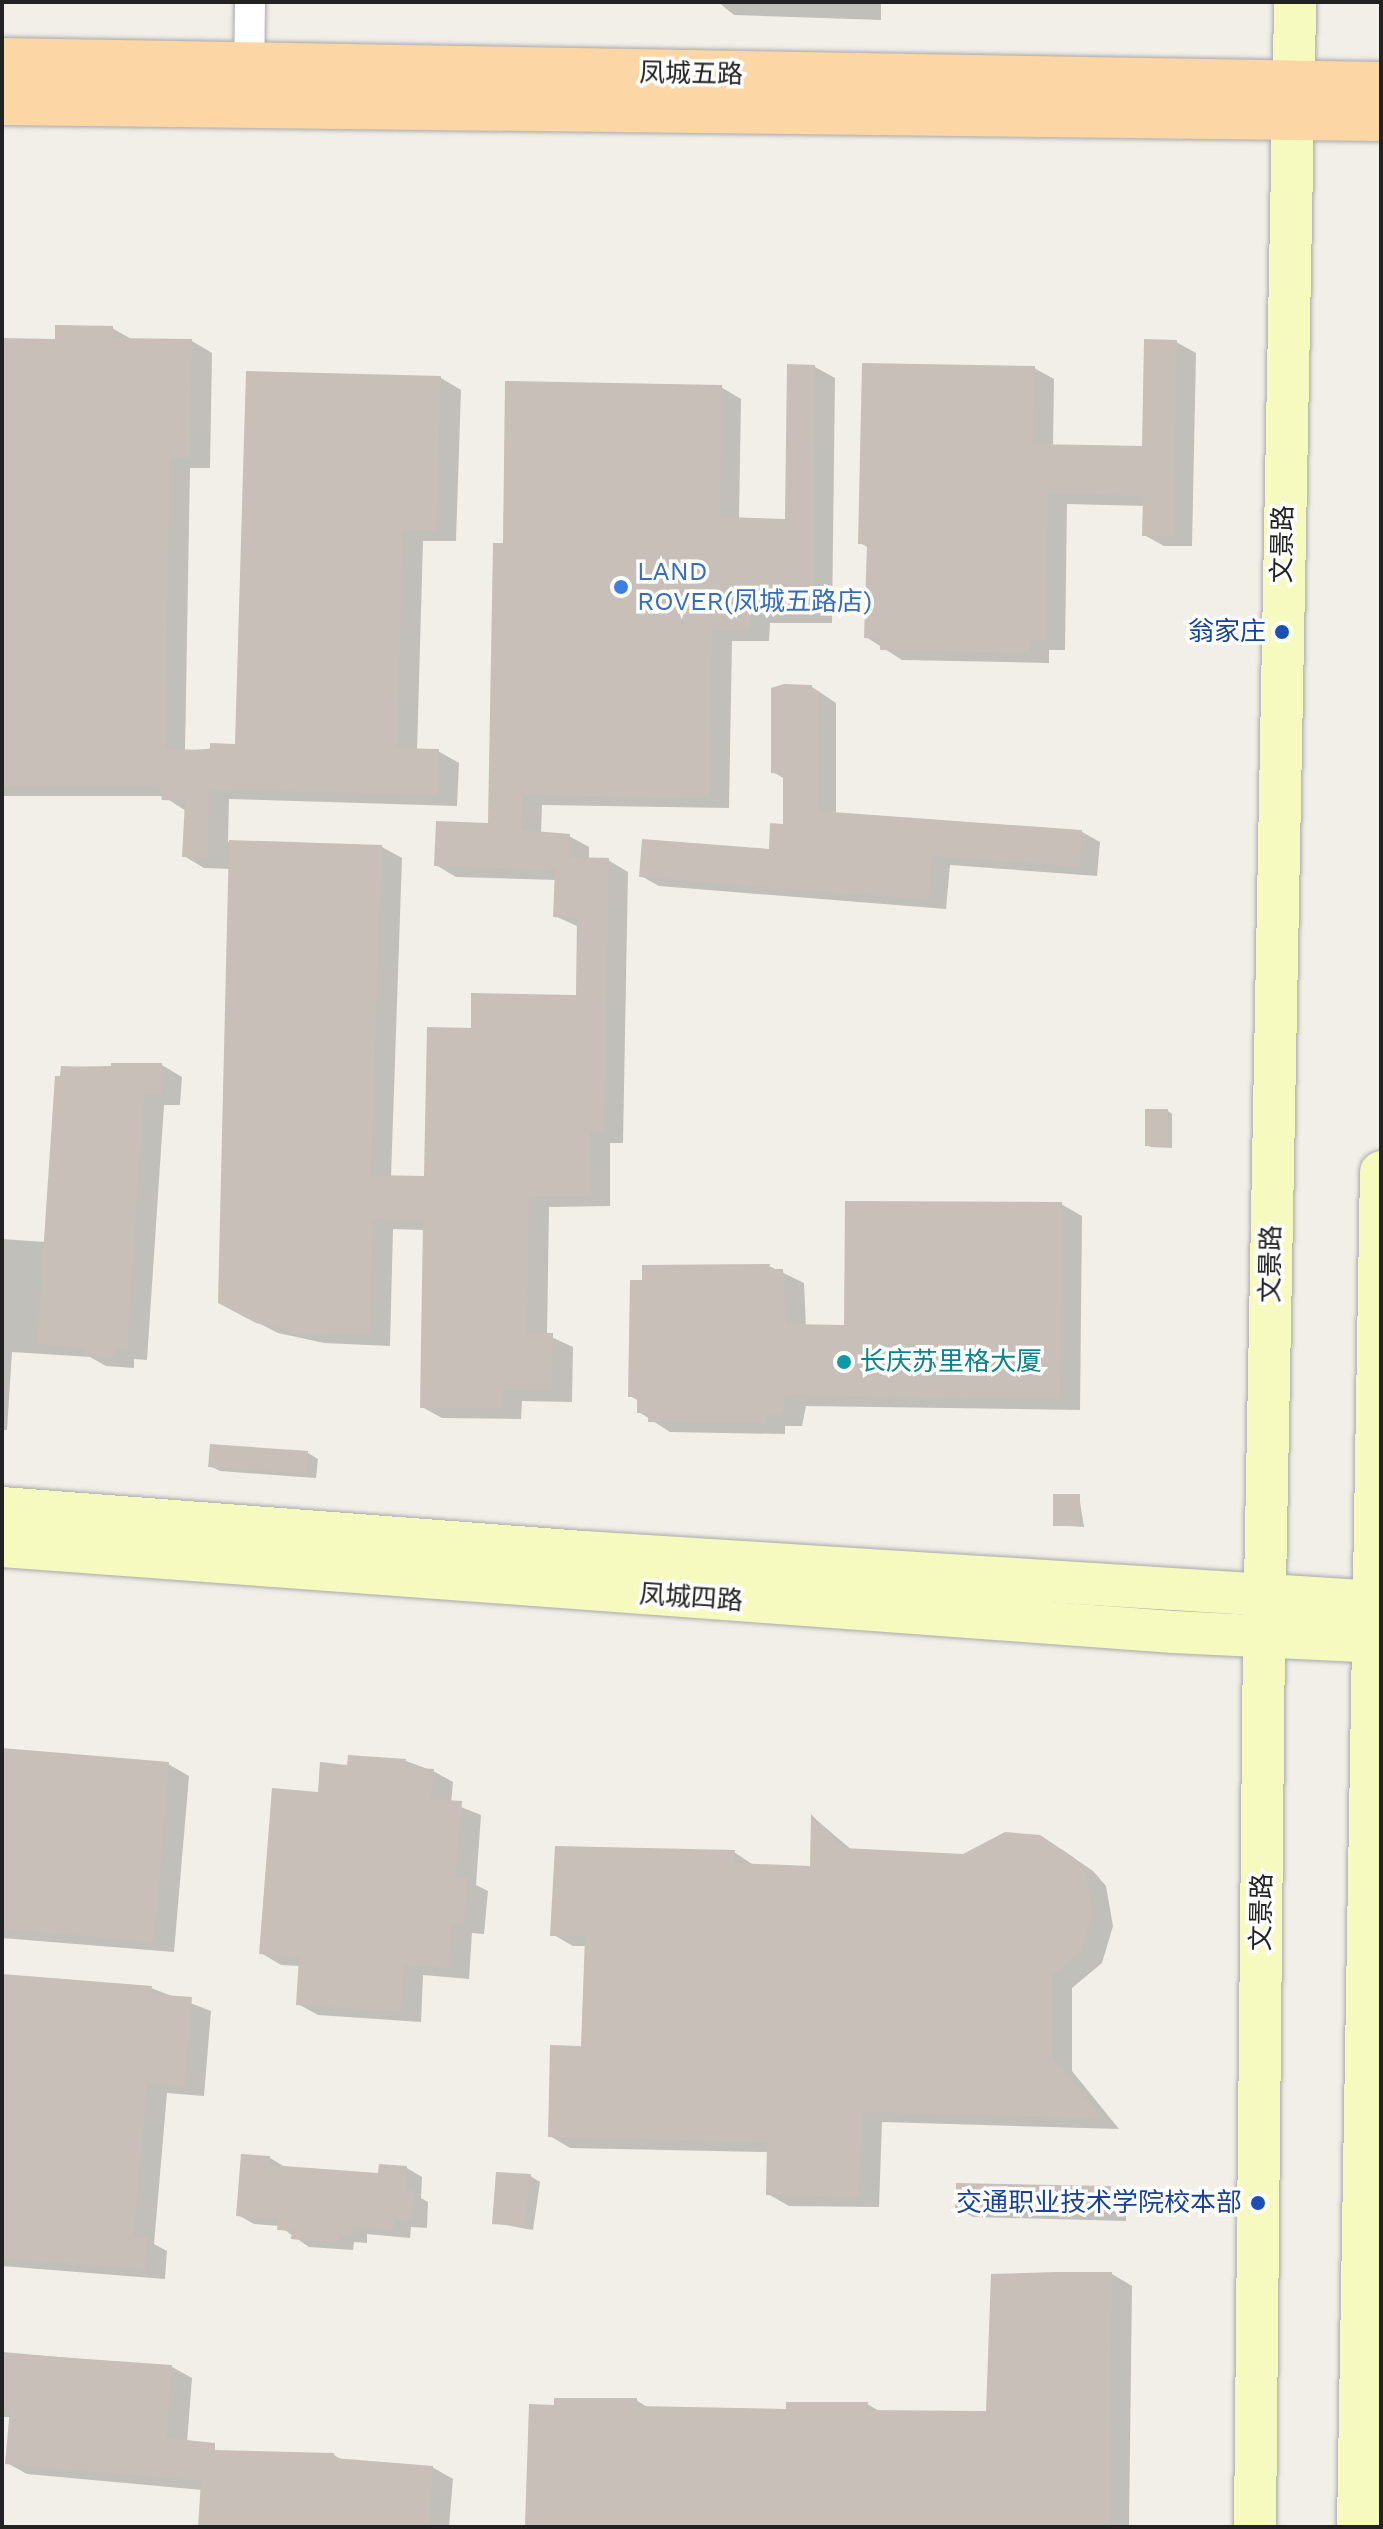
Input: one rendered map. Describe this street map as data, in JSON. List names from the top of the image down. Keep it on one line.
{"streets":{"main road":["凤城五路","文景路","凤城四路"]},"crossings":[["凤城五路","文景路"],["文景路","凤城四路"]],"places":["LAND ROVER(凤城五路店)","翁家庄","长庆苏里格大厦","交通职业技术学院校本部"]}
